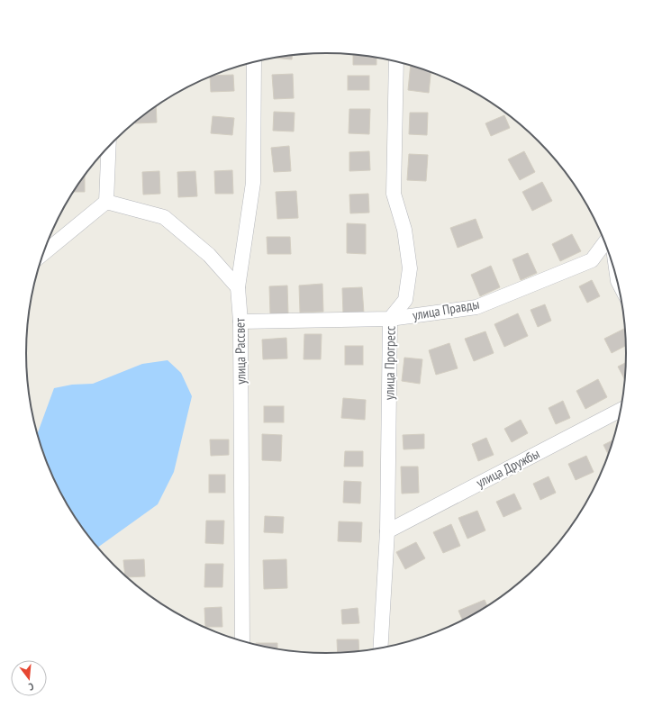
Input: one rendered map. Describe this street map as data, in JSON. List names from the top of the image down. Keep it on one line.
{"streets":{"street":["улица Правды","улица Рассвет","улица Прогресс","улица Дружбы"]},"crossings":[["улица Правды","улица Рассвет"],["улица Правды","улица Прогресс"],["улица Прогресс","улица Дружбы"]],"north":"bottom"}
